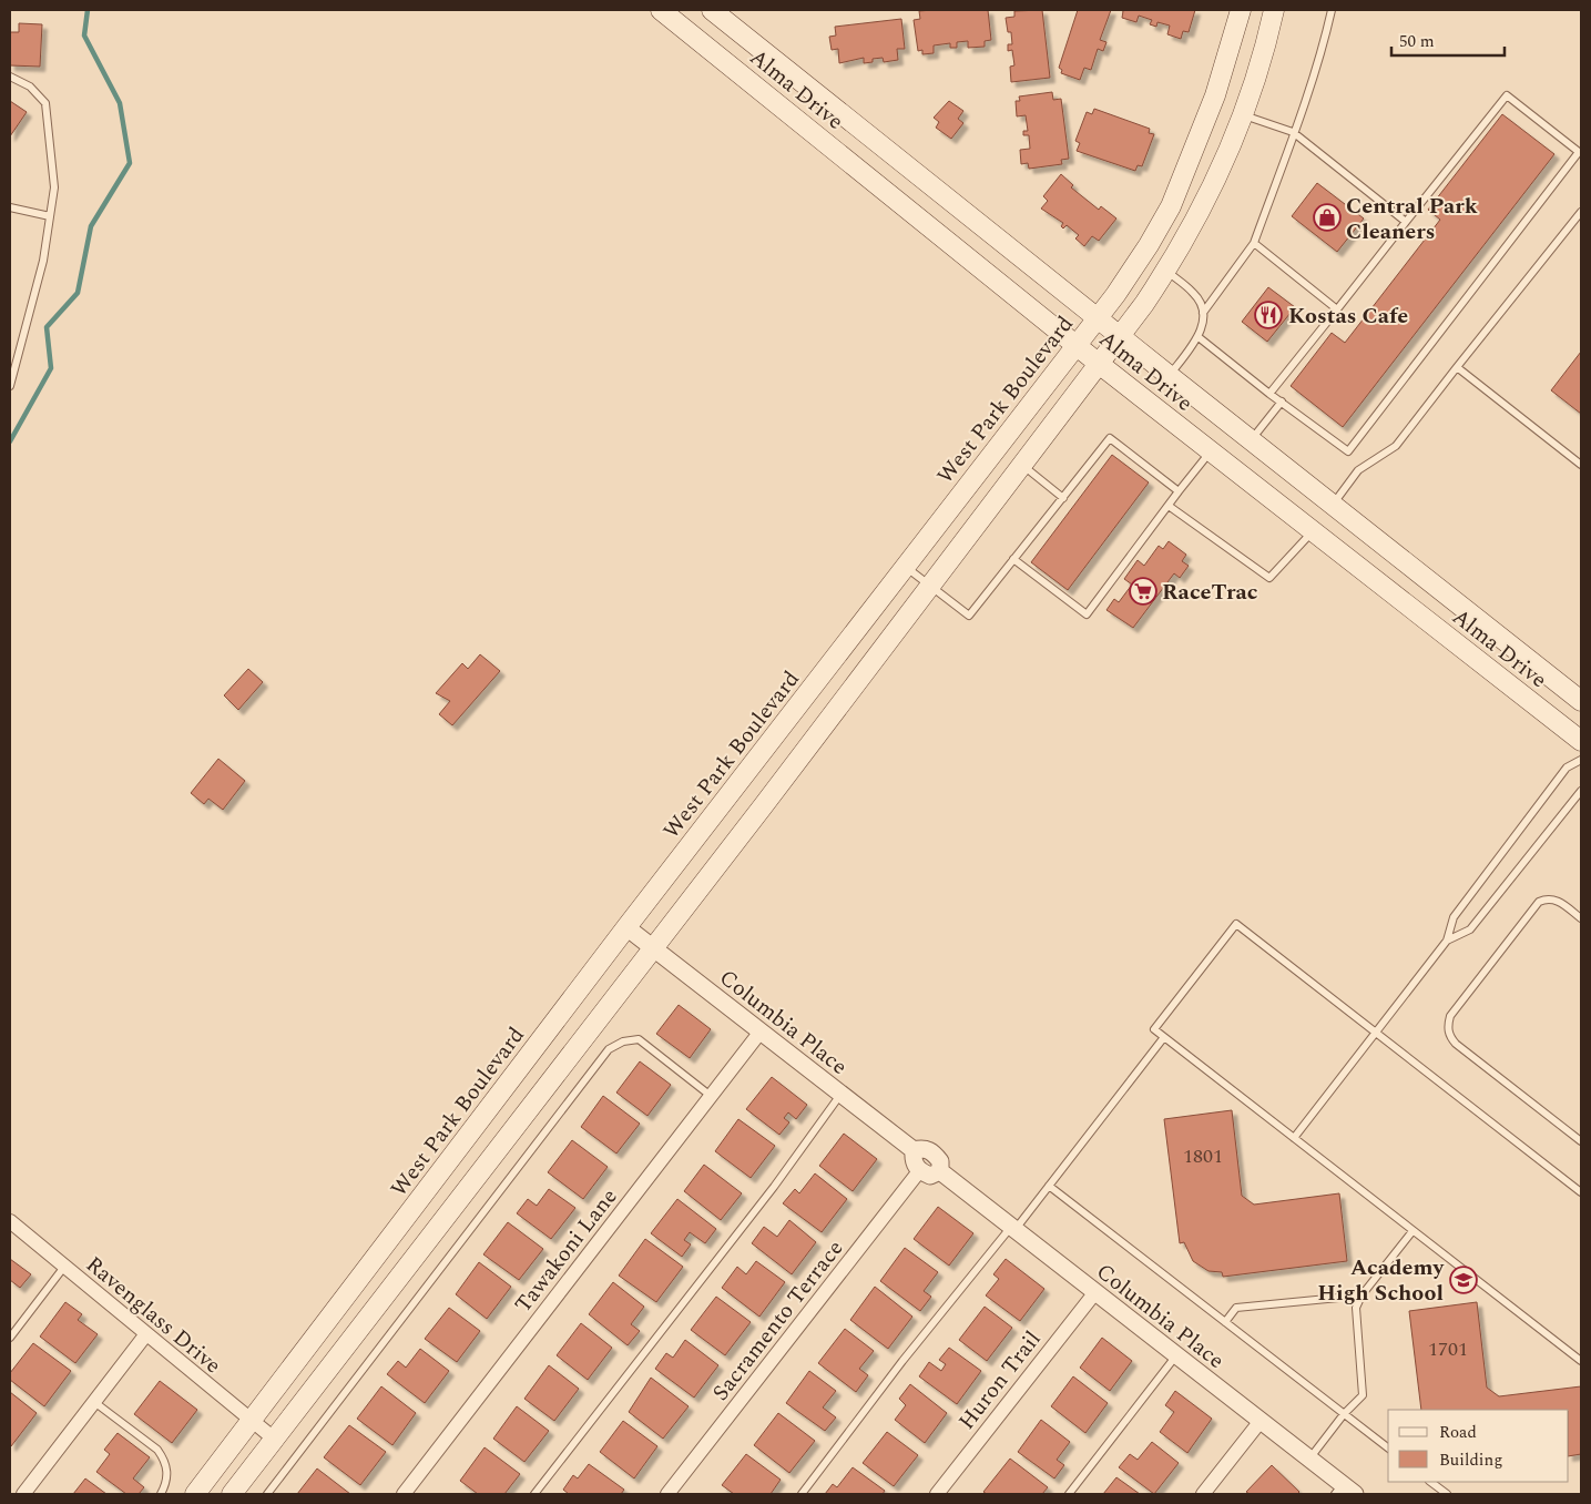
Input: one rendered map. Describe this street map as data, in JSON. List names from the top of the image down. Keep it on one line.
{"streets":{"main road":["Alma Drive","West Park Boulevard"],"street":["Columbia Place","Tawakoni Lane","Ravenglass Drive","Sacramento Terrace","Huron Trail"]},"crossings":[["Alma Drive","West Park Boulevard"],["West Park Boulevard","Columbia Place"],["West Park Boulevard","Ravenglass Drive"],["Columbia Place","Tawakoni Lane"],["Columbia Place","Sacramento Terrace"],["Columbia Place","Huron Trail"]],"places":{"shop":["Central Park Cleaners"],"restaurant":["Kostas Cafe"],"supermarket":["RaceTrac"],"school or university":["Academy High School"]},"house_numbers":["1801","1701"],"legend":["Road","Building"],"scale_bar":"50 m"}
